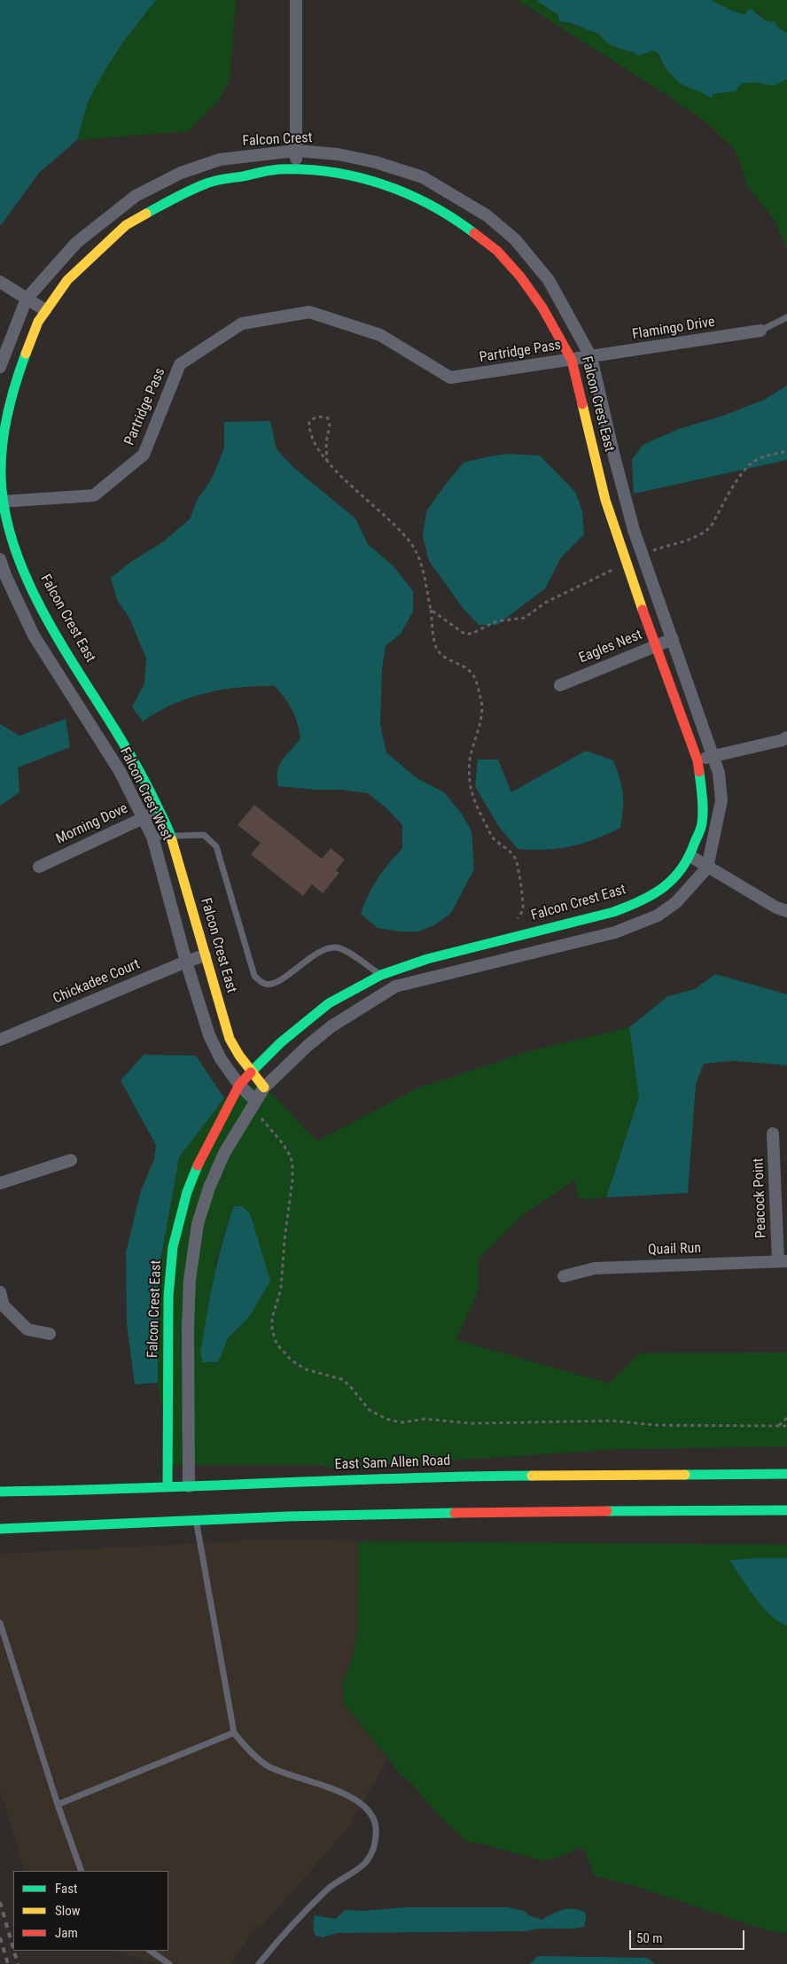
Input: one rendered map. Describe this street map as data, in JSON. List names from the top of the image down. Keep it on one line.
{"streets":{"street":["Falcon Crest","Flamingo Drive","Partridge Pass","Falcon Crest East","Eagles Nest","Falcon Crest West","Morning Dove","Chickadee Court","Peacock Point","Quail Run","East Sam Allen Road"]},"crossings":[["Falcon Crest","Flamingo Drive"],["Falcon Crest","Partridge Pass"],["Falcon Crest","Falcon Crest East"],["Flamingo Drive","Partridge Pass"],["Flamingo Drive","Falcon Crest East"],["Partridge Pass","Falcon Crest East"],["Falcon Crest East","Eagles Nest"],["Falcon Crest East","Falcon Crest West"],["Falcon Crest East","Morning Dove"],["Falcon Crest East","Chickadee Court"],["Falcon Crest East","East Sam Allen Road"],["Falcon Crest West","Morning Dove"],["Falcon Crest West","Chickadee Court"],["Peacock Point","Quail Run"]],"legend":["Fast","Slow","Jam"],"scale_bar":"50 m"}
